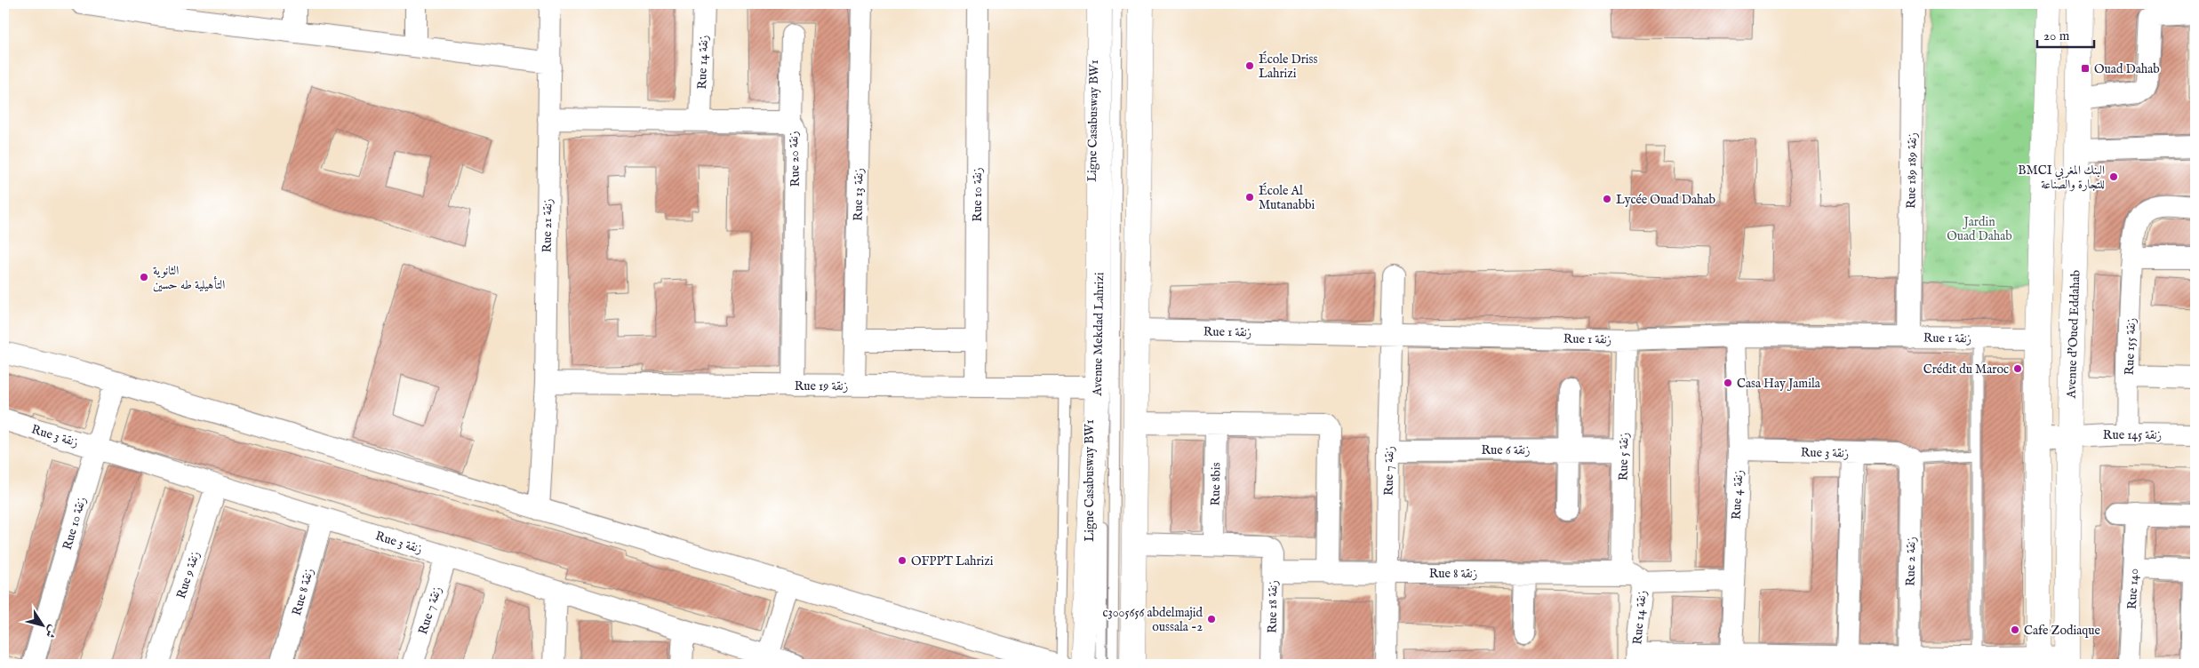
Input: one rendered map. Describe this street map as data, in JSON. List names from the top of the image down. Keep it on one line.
{"streets":{"main road":["Avenue Mekdad Lahrizi","Avenue d'Oued Eddahab"],"street":["Rue 14 زنقة","Rue 20 زنقة","Rue 189 زنقة 189","Rue 13 زنقة","Rue 10 زنقة","Rue 21 زنقة","Rue 1 زنقة","Rue 155 زنقة","Rue 19 زنقة","Rue 145 زنقة","Rue 3 زنقة","Rue 6 زنقة","Rue 5 زنقة","Rue 7 زنقة","Rue 8bis","Rue 4 زنقة","Rue 2 زنقة","Rue 8 زنقة","Rue 9 زنقة","Rue 140","Rue 18 زنقة"],"lane":["Ligne Casabusway BW1"]},"crossings":[["Rue 14 زنقة","Rue 20 زنقة"],["Rue 14 زنقة","Rue 5 زنقة"],["Rue 14 زنقة","Rue 8 زنقة"],["Rue 20 زنقة","Rue 21 زنقة"],["Rue 20 زنقة","Rue 19 زنقة"],["Rue 189 زنقة 189","Rue 1 زنقة"],["Rue 13 زنقة","Rue 19 زنقة"],["Rue 10 زنقة","Rue 19 زنقة"],["Rue 10 زنقة","Rue 3 زنقة"],["Rue 21 زنقة","Rue 19 زنقة"],["Rue 1 زنقة","Rue 5 زنقة"],["Rue 1 زنقة","Rue 7 زنقة"],["Rue 1 زنقة","Rue 4 زنقة"],["Avenue Mekdad Lahrizi","Rue 19 زنقة"],["Avenue d'Oued Eddahab","Rue 145 زنقة"],["Rue 155 زنقة","Rue 145 زنقة"],["Rue 3 زنقة","Rue 7 زنقة"],["Rue 3 زنقة","Rue 4 زنقة"],["Rue 3 زنقة","Rue 2 زنقة"],["Rue 3 زنقة","Rue 8 زنقة"],["Rue 3 زنقة","Rue 9 زنقة"],["Rue 6 زنقة","Rue 5 زنقة"],["Rue 6 زنقة","Rue 7 زنقة"],["Rue 5 زنقة","Rue 8 زنقة"],["Rue 7 زنقة","Rue 8 زنقة"],["Rue 8bis","Rue 18 زنقة"],["Rue 4 زنقة","Rue 8 زنقة"],["Rue 8 زنقة","Rue 18 زنقة"]],"parks":["Jardin Ouad Dahab"],"places":{"other":["École Driss Lahrizi","BMCI البنك المغربي للتجارة والصناعة","École Al Mutanabbi","Lycée Ouad Dahab","الثانوية التأهيلية طه حسين","Crédit du Maroc","Casa Hay Jamila","OFPPT Lahrizi","c3005656 abdelmajid oussala -2","Cafe Zodiaque"],"transit":["Ouad Dahab"]},"scale_bar":"20 m","north":"bottom right"}
